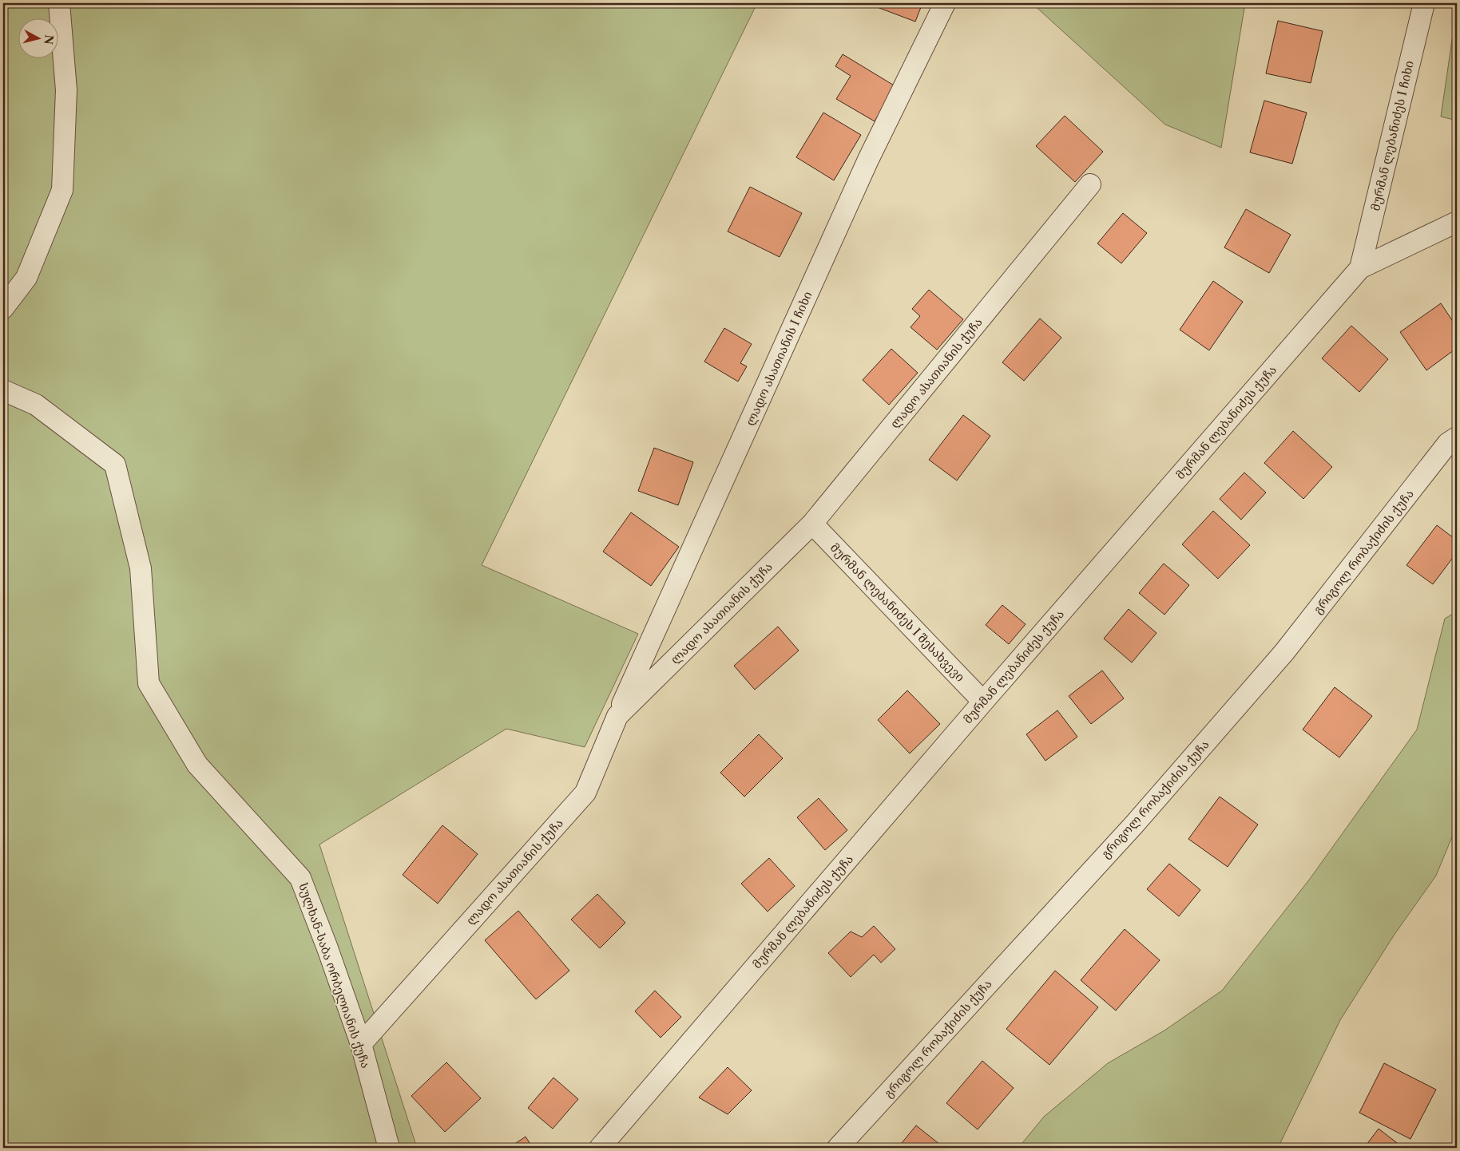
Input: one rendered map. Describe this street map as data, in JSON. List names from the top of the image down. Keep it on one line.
{"streets":{"street":["მურმან ლებანიძეს I ჩიხი","ლადო ასათიანის I ჩიხი","ლადო ასათიანის ქუჩა","მურმან ლებანიძეს ქუჩა","გრიგოლ რობაქიძის ქუჩა","მურმან ლებანიძეს I შესახვევი","სულხან-საბა ორბელიანის ქუჩა"]},"crossings":[["მურმან ლებანიძეს I ჩიხი","მურმან ლებანიძეს ქუჩა"],["ლადო ასათიანის I ჩიხი","ლადო ასათიანის ქუჩა"],["ლადო ასათიანის ქუჩა","მურმან ლებანიძეს I შესახვევი"],["ლადო ასათიანის ქუჩა","სულხან-საბა ორბელიანის ქუჩა"],["მურმან ლებანიძეს ქუჩა","მურმან ლებანიძეს I შესახვევი"]],"north":"right"}
